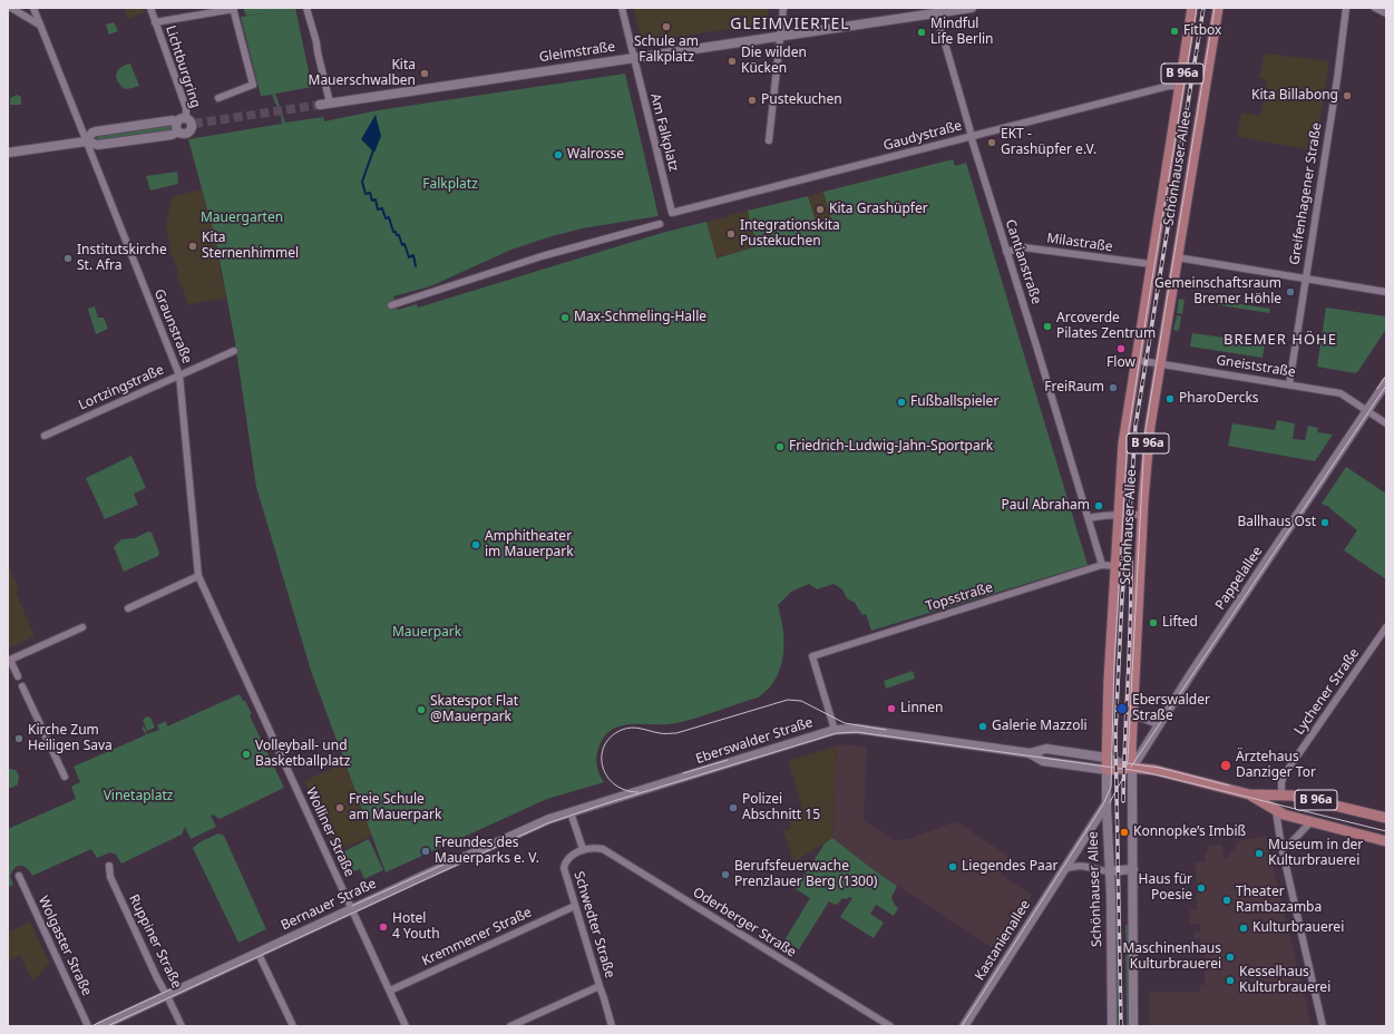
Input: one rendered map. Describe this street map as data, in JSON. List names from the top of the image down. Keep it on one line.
{"streets":{"main road":["Gleimstraße","B 96a","Schönhauser Allee","Pappelallee","Eberswalder Straße","Bernauer Straße","Kastanienallee"],"street":["Lichtburgring","Am Falkplatz","Gaudystraße","Greifenhagener Straße","Milastraße","Cantianstraße","Graunstraße","Gneiststraße","Lortzingstraße","Topsstraße","Lychener Straße","Wolliner Straße","Oderberger Straße","Schwedter Straße","Kremmener Straße","Ruppiner Straße","Wolgaster Straße"]},"crossings":[["Gleimstraße","Am Falkplatz"],["Gleimstraße","Cantianstraße"],["B 96a","Schönhauser Allee"],["B 96a","Pappelallee"],["B 96a","Lychener Straße"],["B 96a","Eberswalder Straße"],["Am Falkplatz","Gaudystraße"],["Gaudystraße","Schönhauser Allee"],["Gaudystraße","Cantianstraße"],["Schönhauser Allee","Milastraße"],["Schönhauser Allee","Gneiststraße"],["Schönhauser Allee","Pappelallee"],["Schönhauser Allee","Topsstraße"],["Schönhauser Allee","Eberswalder Straße"],["Schönhauser Allee","Kastanienallee"],["Greifenhagener Straße","Gneiststraße"],["Milastraße","Cantianstraße"],["Cantianstraße","Topsstraße"],["Graunstraße","Lortzingstraße"],["Graunstraße","Wolliner Straße"],["Gneiststraße","Pappelallee"],["Pappelallee","Eberswalder Straße"],["Topsstraße","Eberswalder Straße"],["Eberswalder Straße","Bernauer Straße"],["Wolliner Straße","Bernauer Straße"],["Wolliner Straße","Kremmener Straße"],["Bernauer Straße","Ruppiner Straße"],["Oderberger Straße","Schwedter Straße"],["Schwedter Straße","Kremmener Straße"]],"districts":["GLEIMVIERTEL","BREMER HÖHE"],"parks":["Falkplatz","Mauergarten","Mauerpark","Vinetaplatz"],"places":["Schule am Falkplatz","Fitbox","Mindful Life Berlin","Die wilden Kücken","Kita Mauerschwalben","Kita Billabong","Pustekuchen","EKT - Grashüpfer e.V.","Walrosse","Kita Grashüpfer","Integrationskita Pustekuchen","Kita Sternenhimmel","Institutskirche St. Afra","Gemeinschaftsraum Bremer Höhle","Max-Schmeling-Halle","Arcoverde Pilates Zentrum","Flow","FreiRaum","PharoDercks","Fußballspieler","Friedrich-Ludwig-Jahn-Sportpark","Paul Abraham","Ballhaus Ost","Amphitheater im Mauerpark","Lifted","Linnen","Eberswalder Straße","Skatespot Flat @Mauerpark","Galerie Mazzoli","Kirche Zum Heiligen Sava","Volleyball- und Basketballplatz","Ärztehaus Danziger Tor","Freie Schule am Mauerpark","Polizei Abschnitt 15","Konnopke’s Imbiß","Freundes des Mauerparks e. V.","Museum in der Kulturbrauerei","Liegendes Paar","Berufsfeuerwache Prenzlauer Berg (1300)","Haus für Poesie","Theater Rambazamba","Hotel 4 Youth","Kulturbrauerei","Maschinenhaus Kulturbrauerei","Kesselhaus Kulturbrauerei"]}
